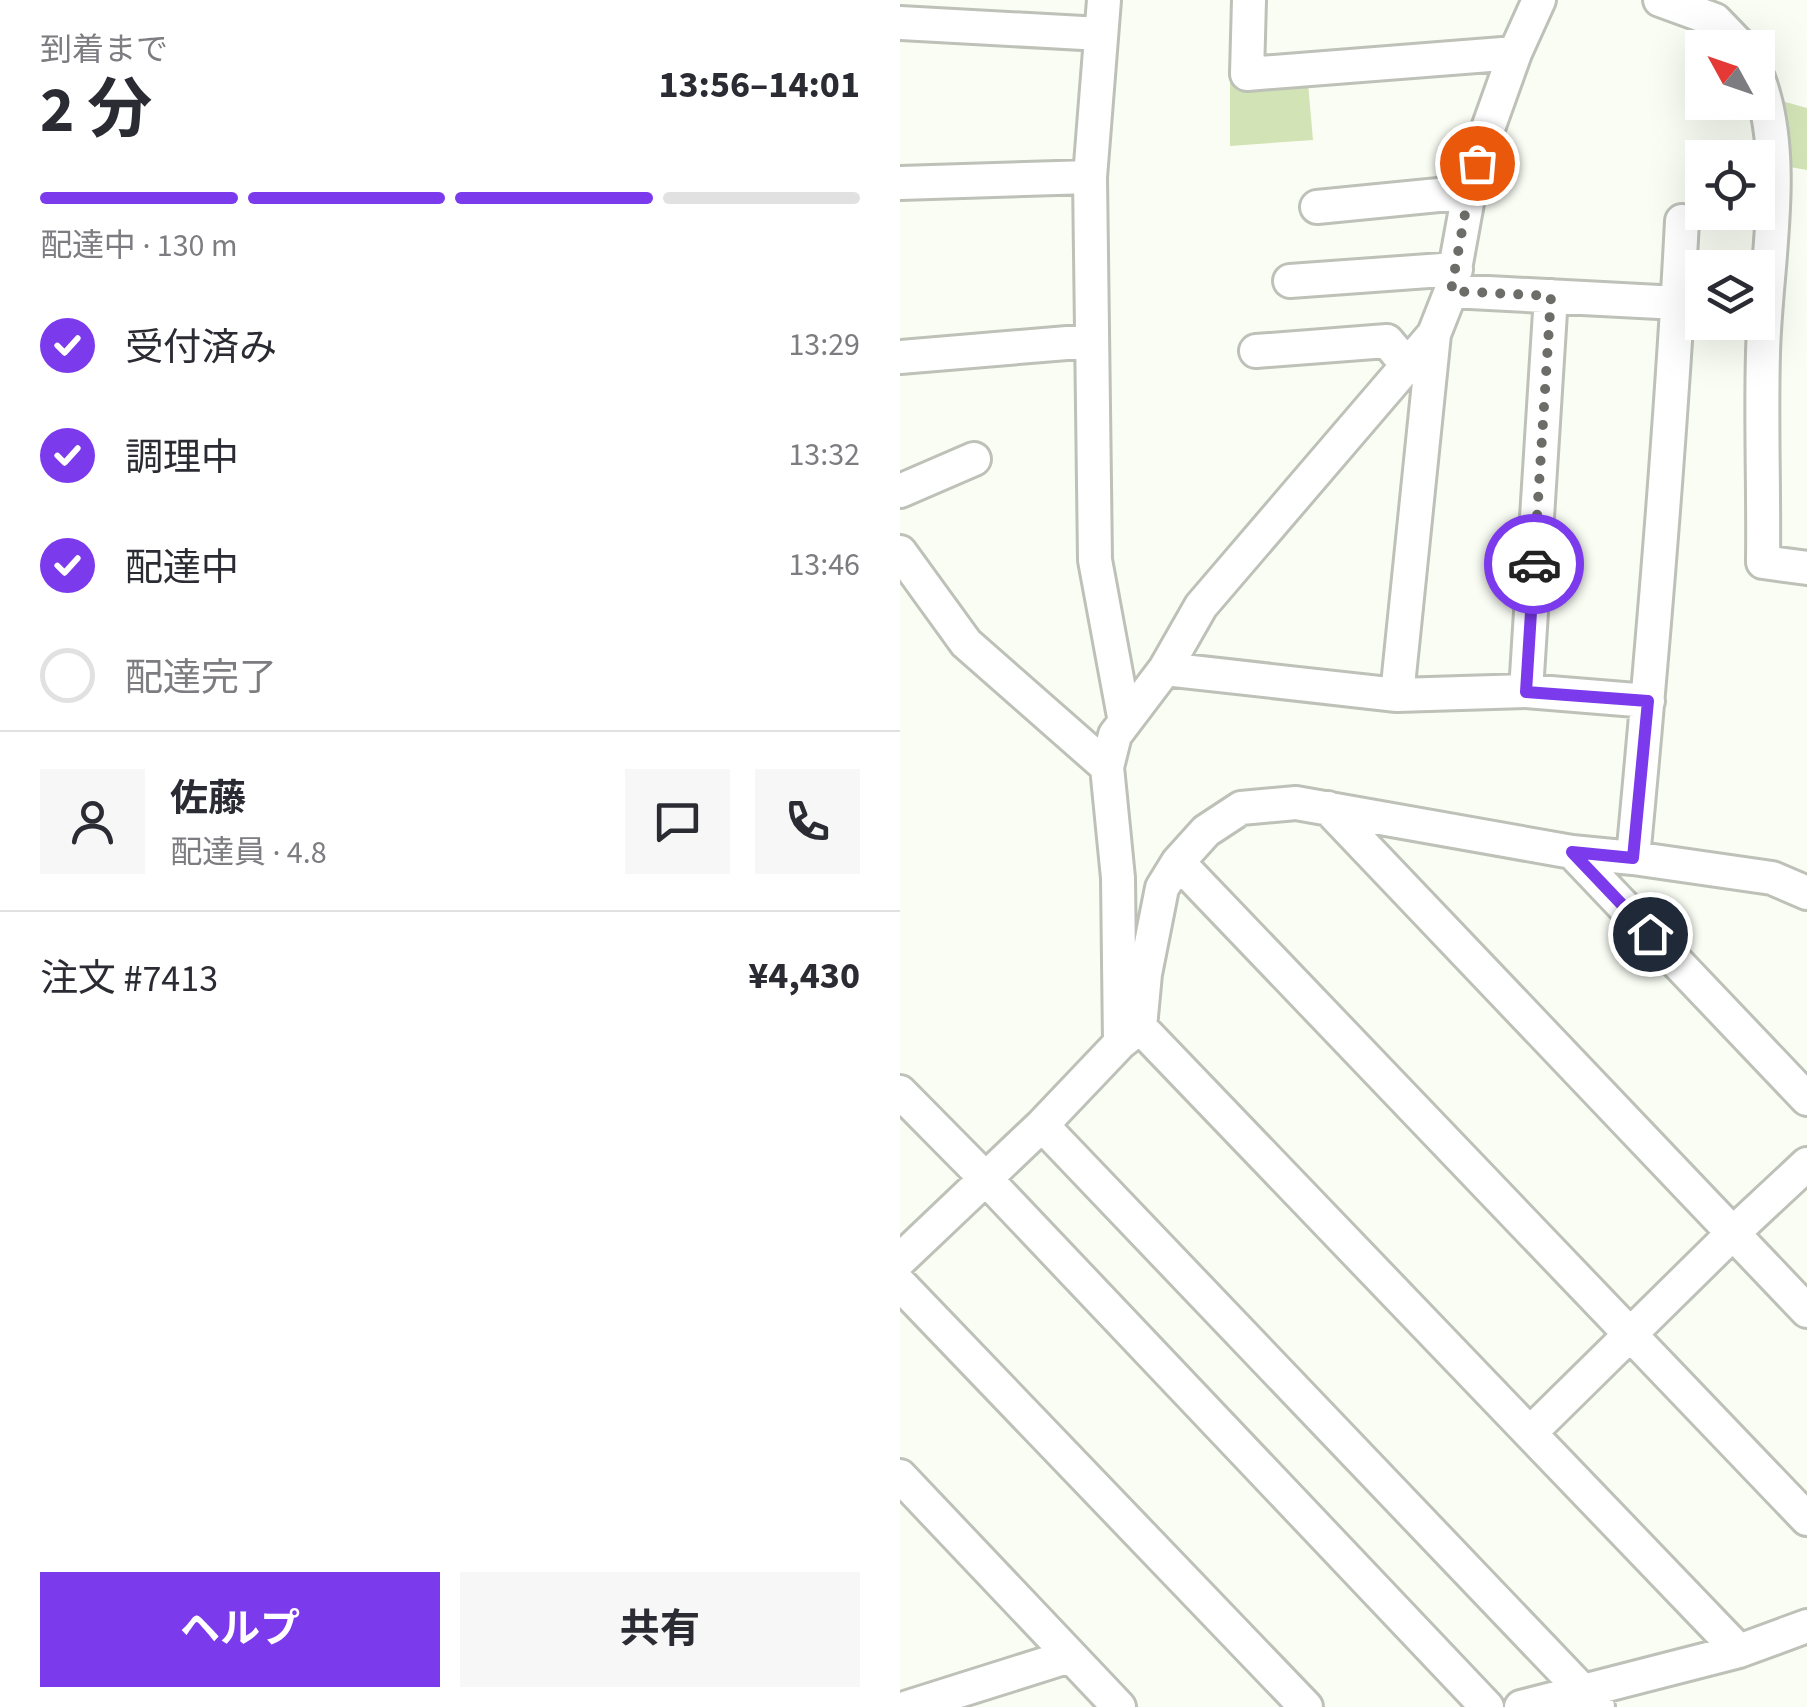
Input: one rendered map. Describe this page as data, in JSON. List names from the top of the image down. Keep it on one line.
{"north":"top left","page":{"heading":["2 分","到着まで","13:56–14:01"],"panel":["佐藤","配達員 · 4.8","注文 #7413","¥4,430"],"bar":"配達中 · 130 m","list":[["受付済み","13:29"],["調理中","13:32"],["配達中","13:46"],"配達完了"],"buttons":["ヘルプ","共有"]}}
